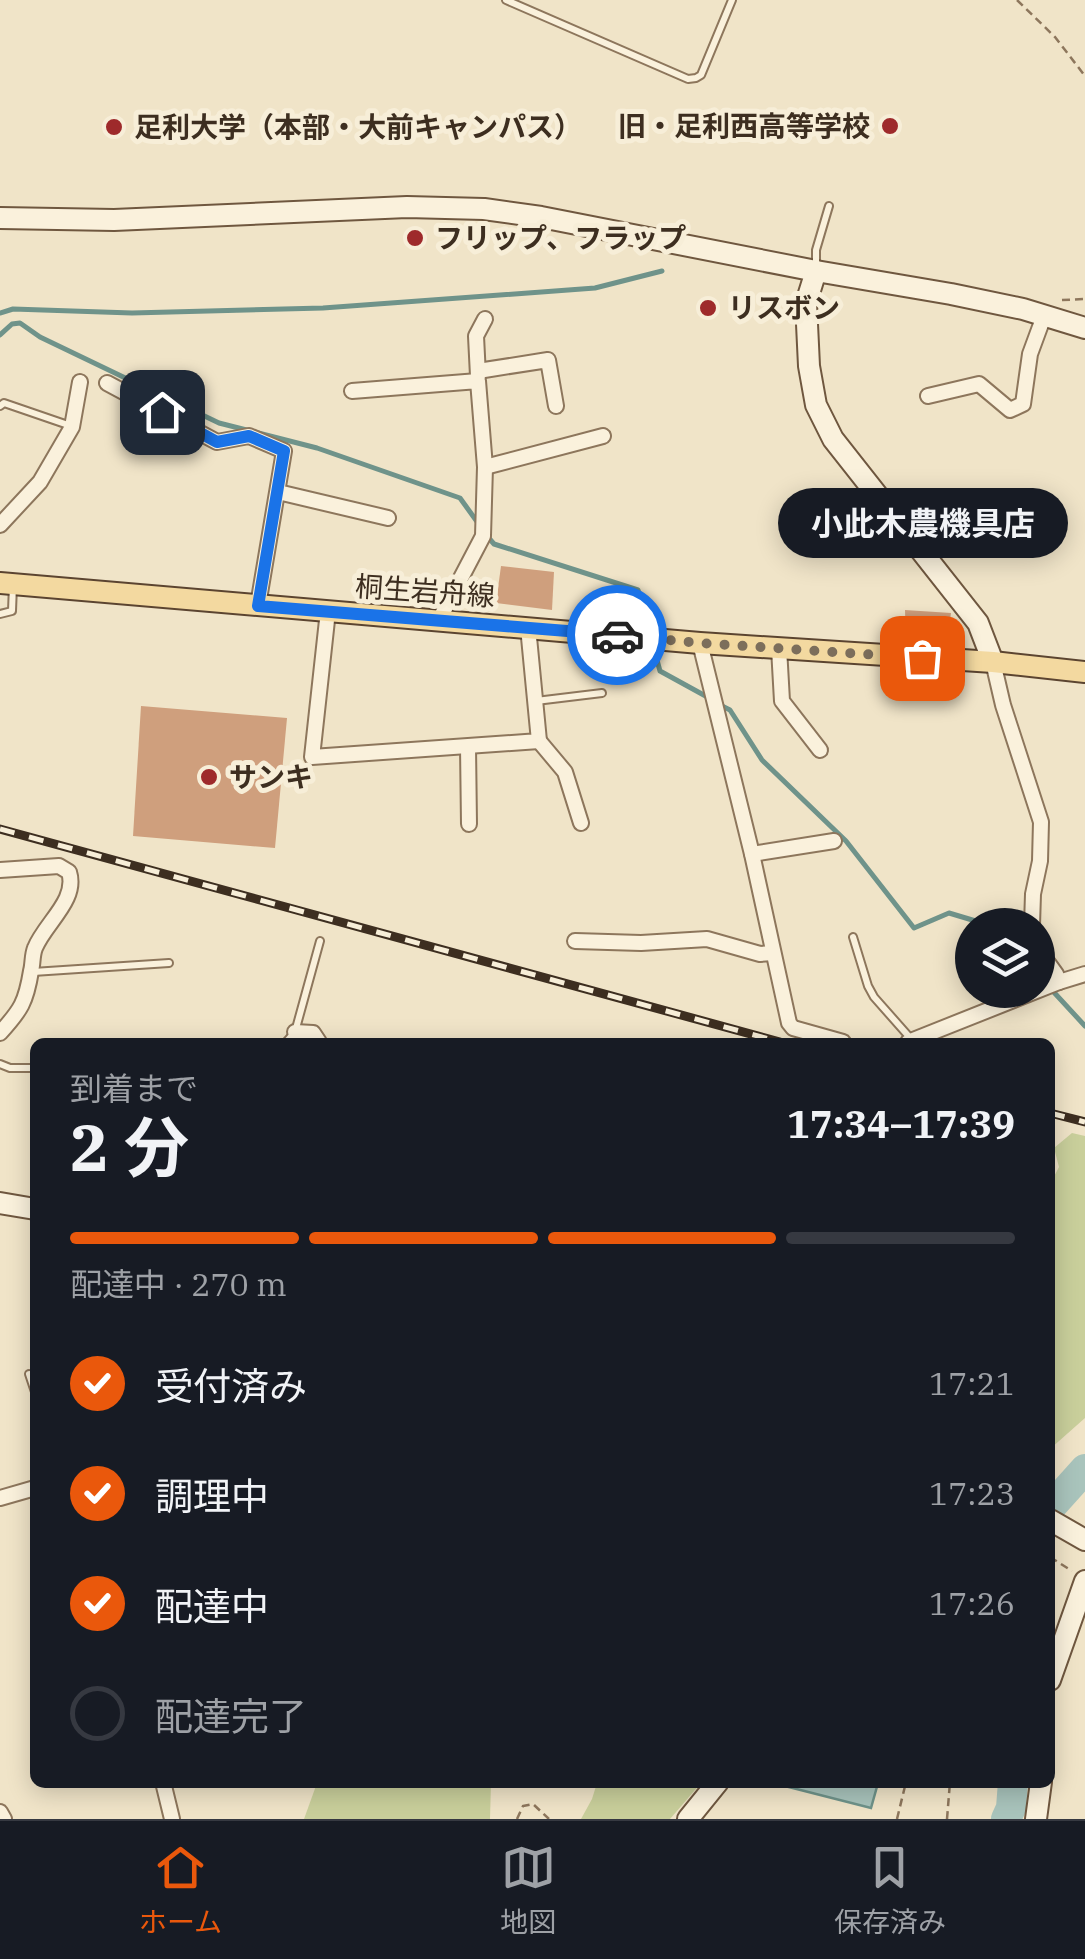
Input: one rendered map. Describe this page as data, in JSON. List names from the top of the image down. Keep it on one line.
{"streets":{"main road":["桐生岩舟線"]},"places":["旧・足利西高等学校","足利大学（本部・大前キャンパス）","フリップ、フラップ","リスボン","小此木農機具店","サンキ"],"page":{"bubble":"小此木農機具店","heading":["2 分","到着まで","17:34–17:39"],"bar":"配達中 · 270 m","list":[["受付済み","17:21"],["調理中","17:23"],["配達中","17:26"],"配達完了"],"tabs":["ホーム","地図","保存済み"]}}
